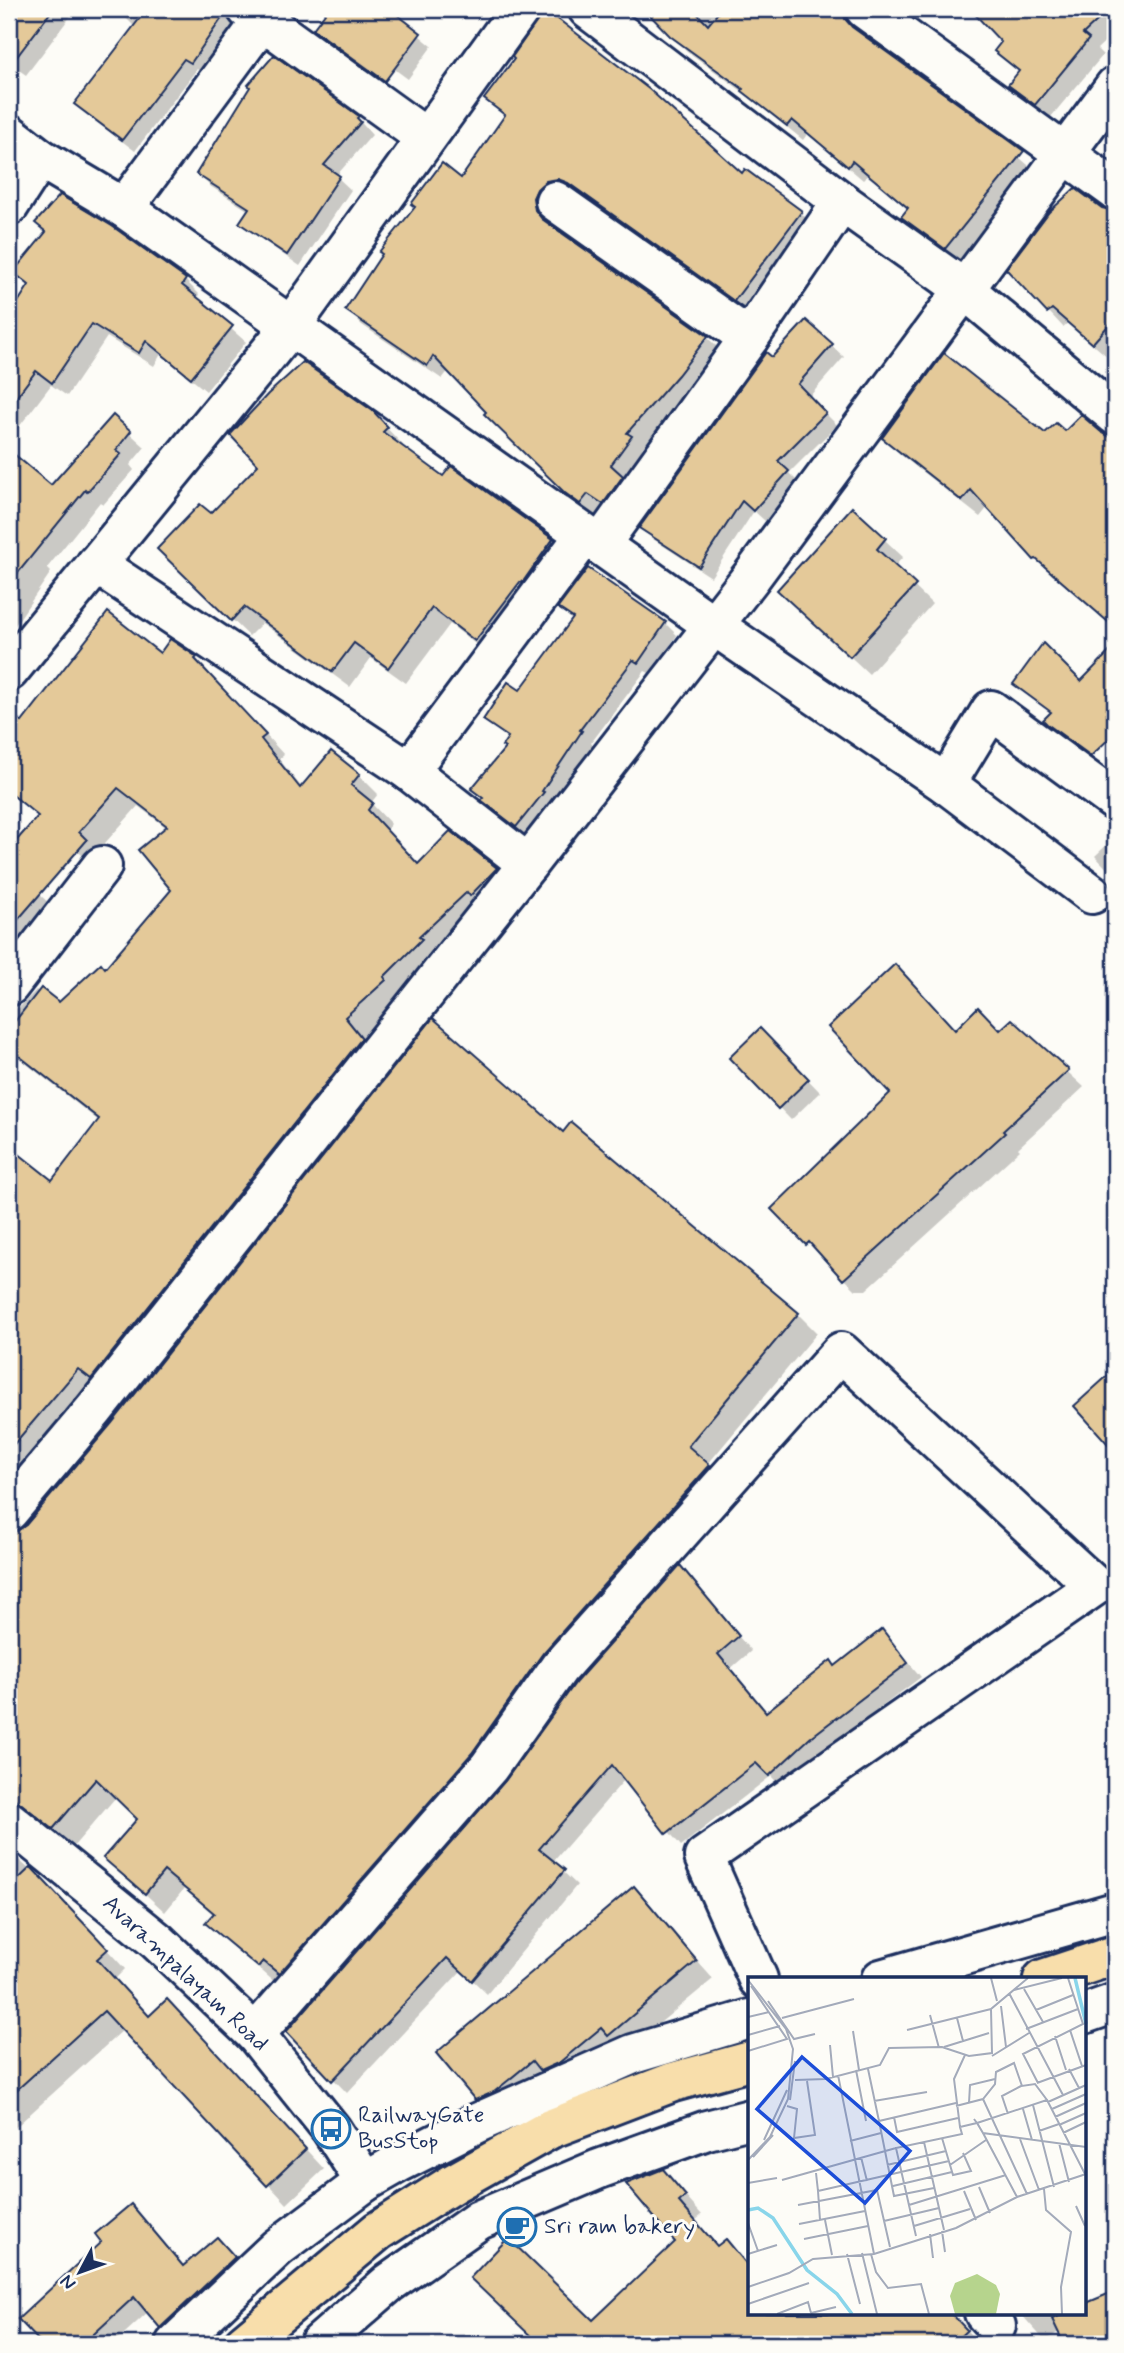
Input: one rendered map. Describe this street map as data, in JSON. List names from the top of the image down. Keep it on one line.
{"streets":{"street":["Avarampalayam Road"]},"places":{"bus stop":["RailwayGate BusStop"],"cafe":["Sri ram bakery"]},"north":"bottom left"}
